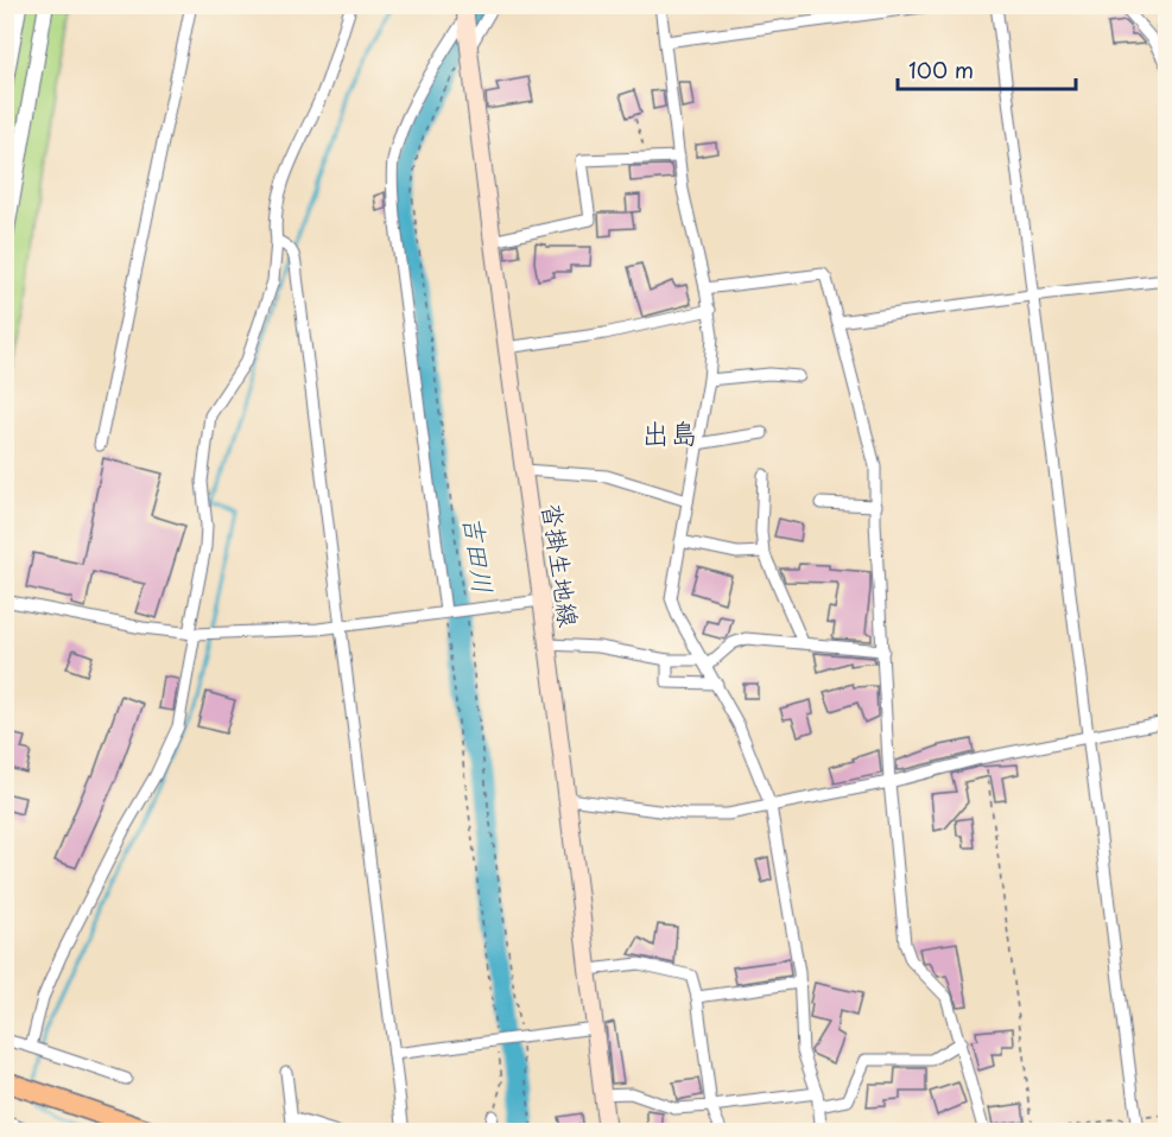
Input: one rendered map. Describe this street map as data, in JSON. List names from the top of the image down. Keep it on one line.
{"streets":{"main road":["沓掛生地線"]},"districts":["出島"],"water":["吉田川"],"scale_bar":"100 m"}
